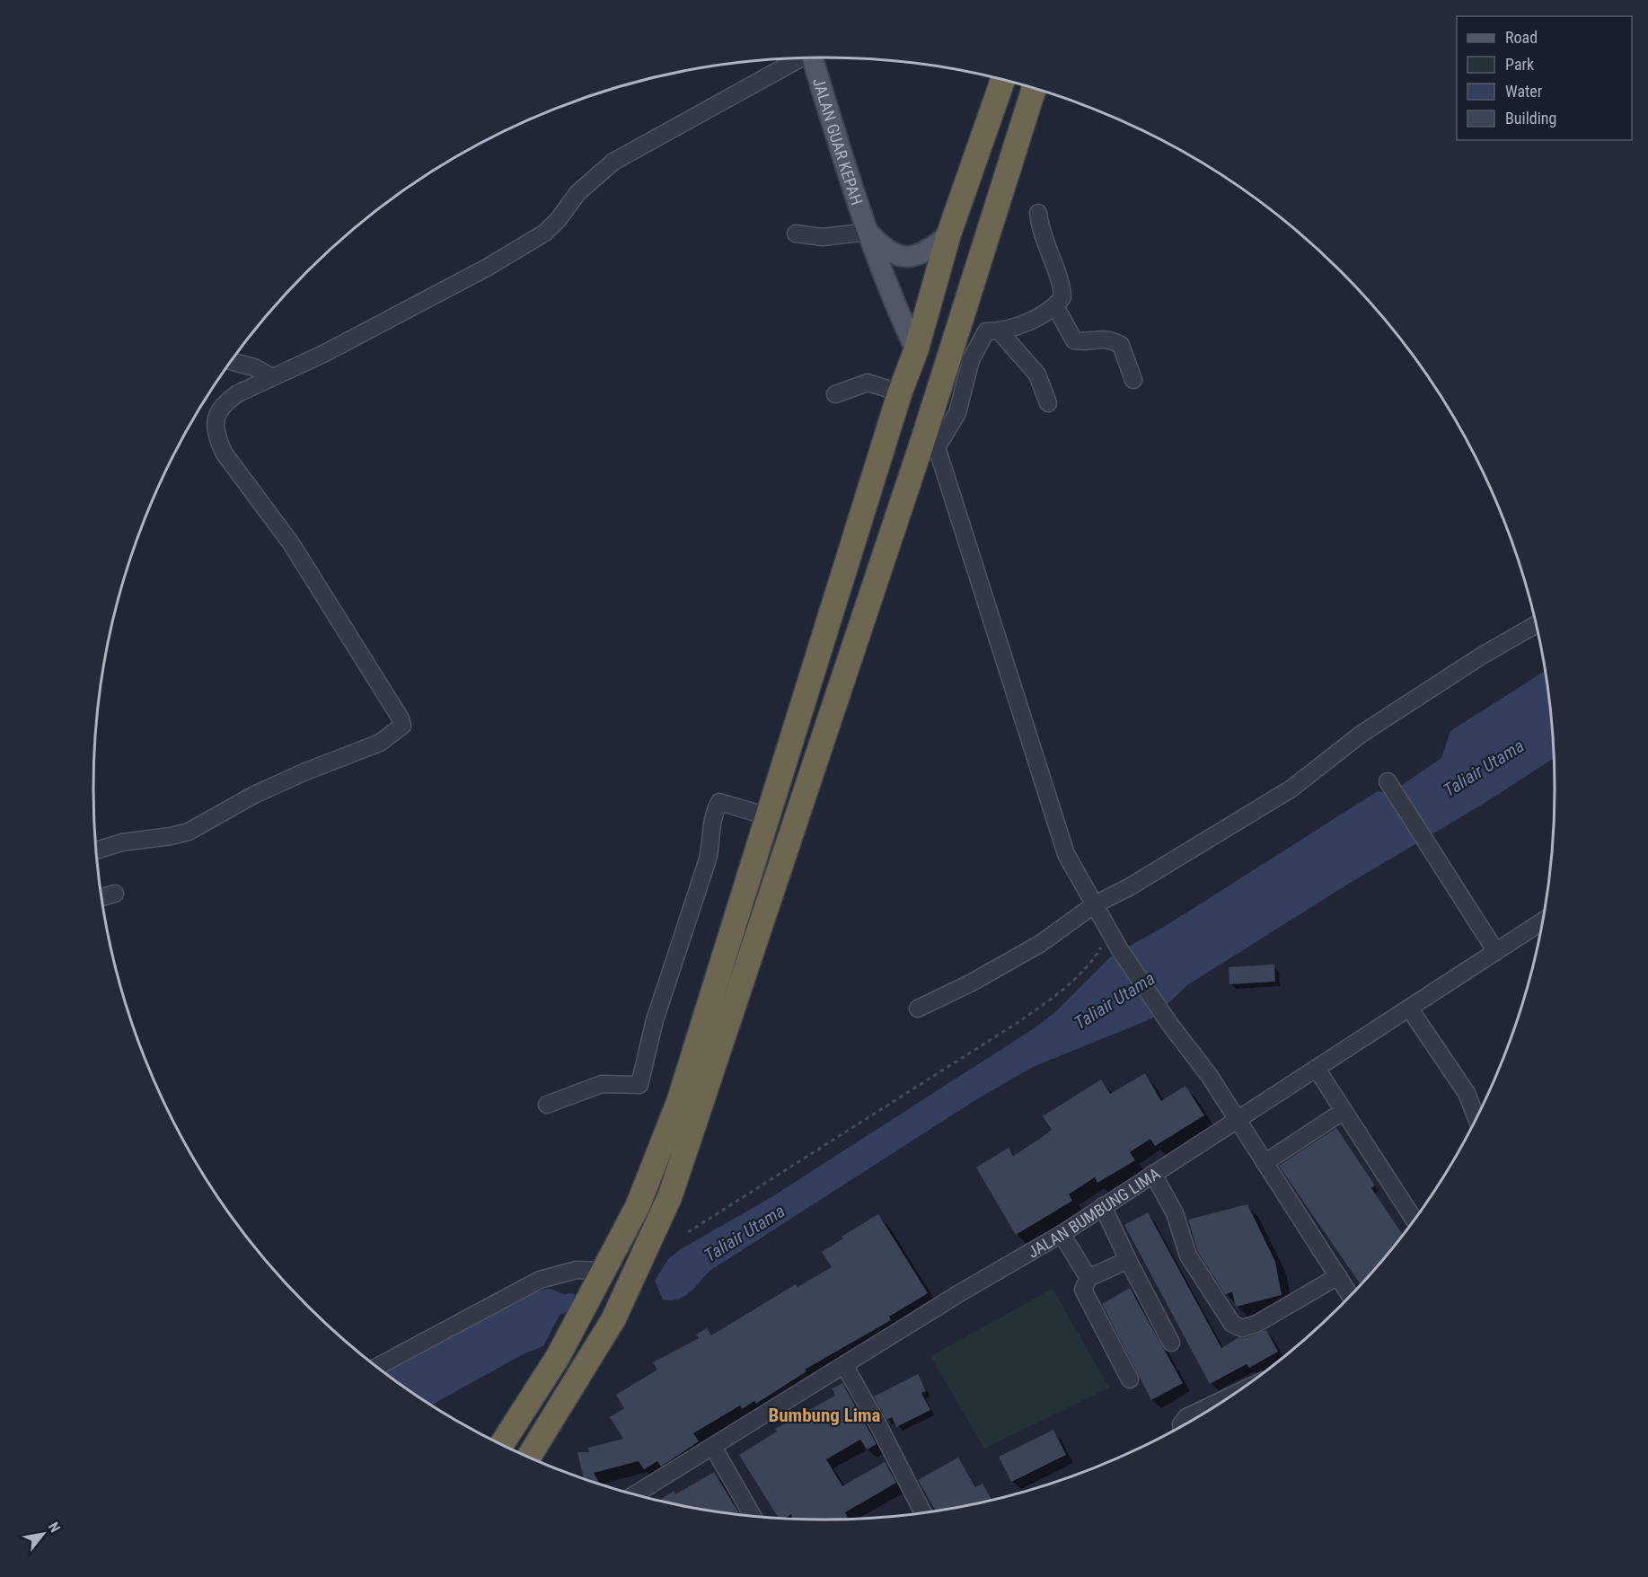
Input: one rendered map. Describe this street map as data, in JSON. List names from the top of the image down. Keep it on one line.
{"streets":{"main road":["JALAN GUAR KEPAH"],"street":["JALAN BUMBUNG LIMA"]},"districts":["Bumbung Lima"],"water":["Taliair Utama"],"legend":["Road","Park","Water","Building"],"north":"top right"}
